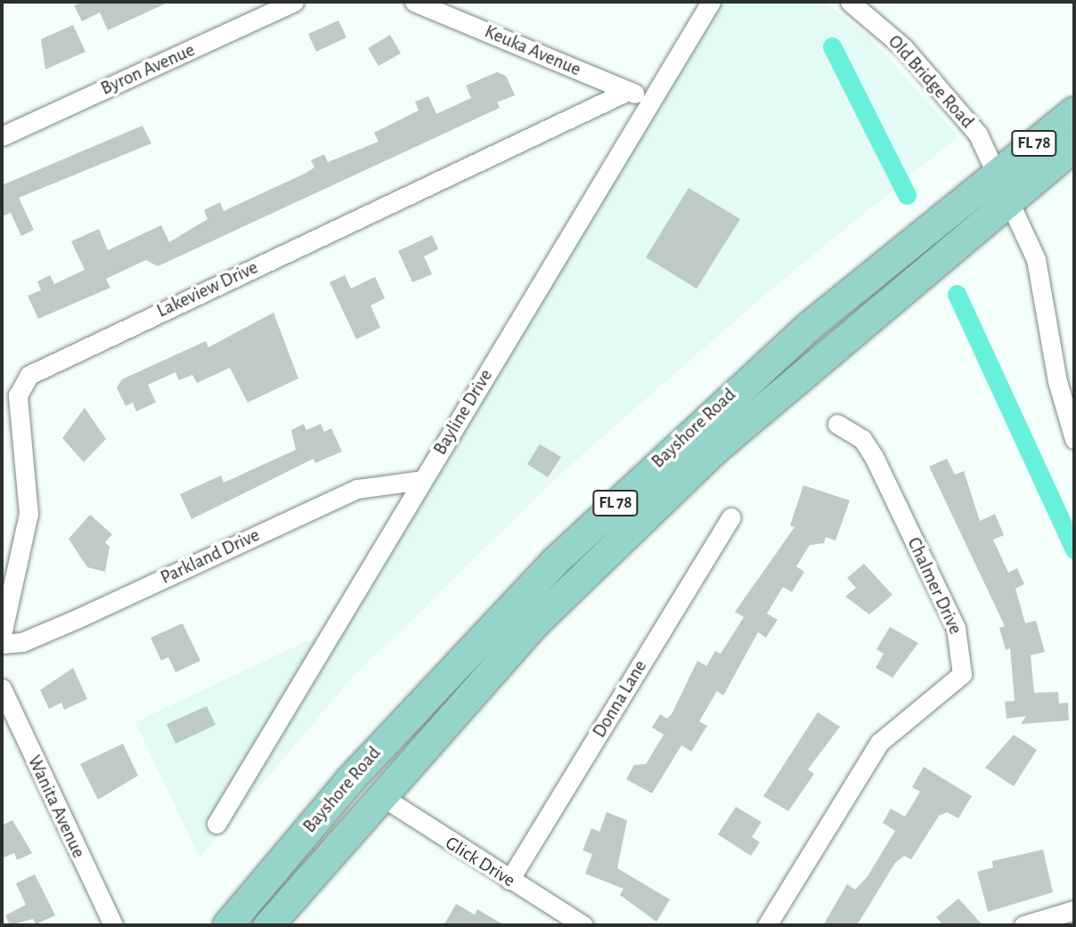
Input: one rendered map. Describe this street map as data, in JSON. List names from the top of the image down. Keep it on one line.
{"streets":{"main road":["FL 78","Bayshore Road"],"street":["Keuka Avenue","Byron Avenue","Old Bridge Road","Lakeview Drive","Bayline Drive","Parkland Drive","Chalmer Drive","Donna Lane","Wanita Avenue","Glick Drive"]},"crossings":[["Keuka Avenue","Lakeview Drive"],["Keuka Avenue","Bayline Drive"],["Old Bridge Road","Bayshore Road"],["Bayline Drive","Parkland Drive"],["Bayshore Road","Glick Drive"],["Donna Lane","Glick Drive"]]}
